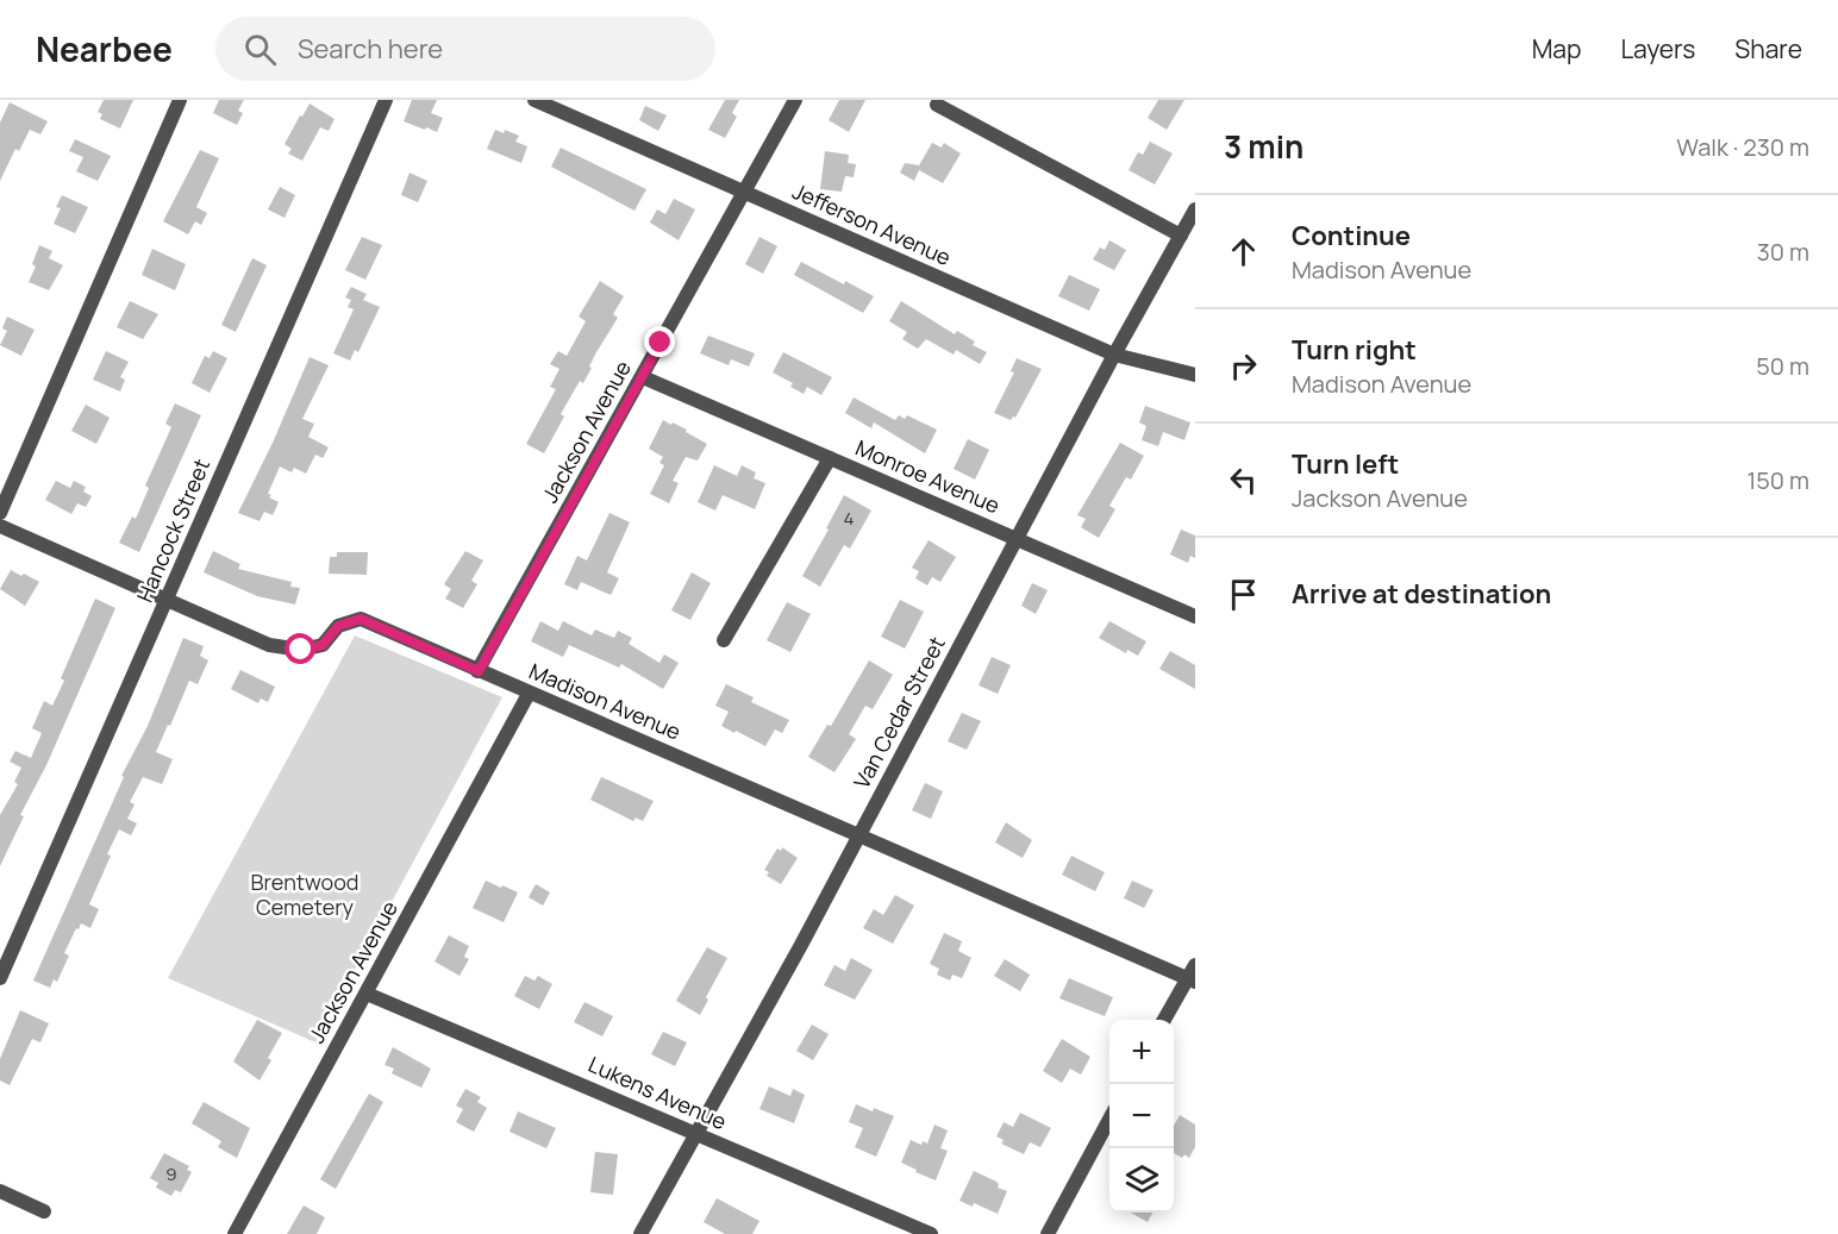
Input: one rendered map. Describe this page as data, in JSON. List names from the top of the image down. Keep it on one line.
{"streets":{"street":["Jefferson Avenue","Jackson Avenue","Monroe Avenue","Hancock Street","Madison Avenue","Van Cedar Street","Lukens Avenue"]},"crossings":[["Jefferson Avenue","Jackson Avenue"],["Jefferson Avenue","Van Cedar Street"],["Jackson Avenue","Monroe Avenue"],["Jackson Avenue","Madison Avenue"],["Jackson Avenue","Lukens Avenue"],["Monroe Avenue","Van Cedar Street"],["Hancock Street","Madison Avenue"],["Madison Avenue","Van Cedar Street"],["Van Cedar Street","Lukens Avenue"]],"parks":["Brentwood Cemetery"],"house_numbers":["4","9"],"page":{"header":"Nearbee","search":"Search here","nav":["Map","Layers","Share"],"heading":["3 min","Walk · 230 m"],"list":[["Continue","Madison Avenue","30 m"],["Turn right","Madison Avenue","50 m"],["Turn left","Jackson Avenue","150 m"],"Arrive at destination"],"map_buttons":["+","−"]}}
